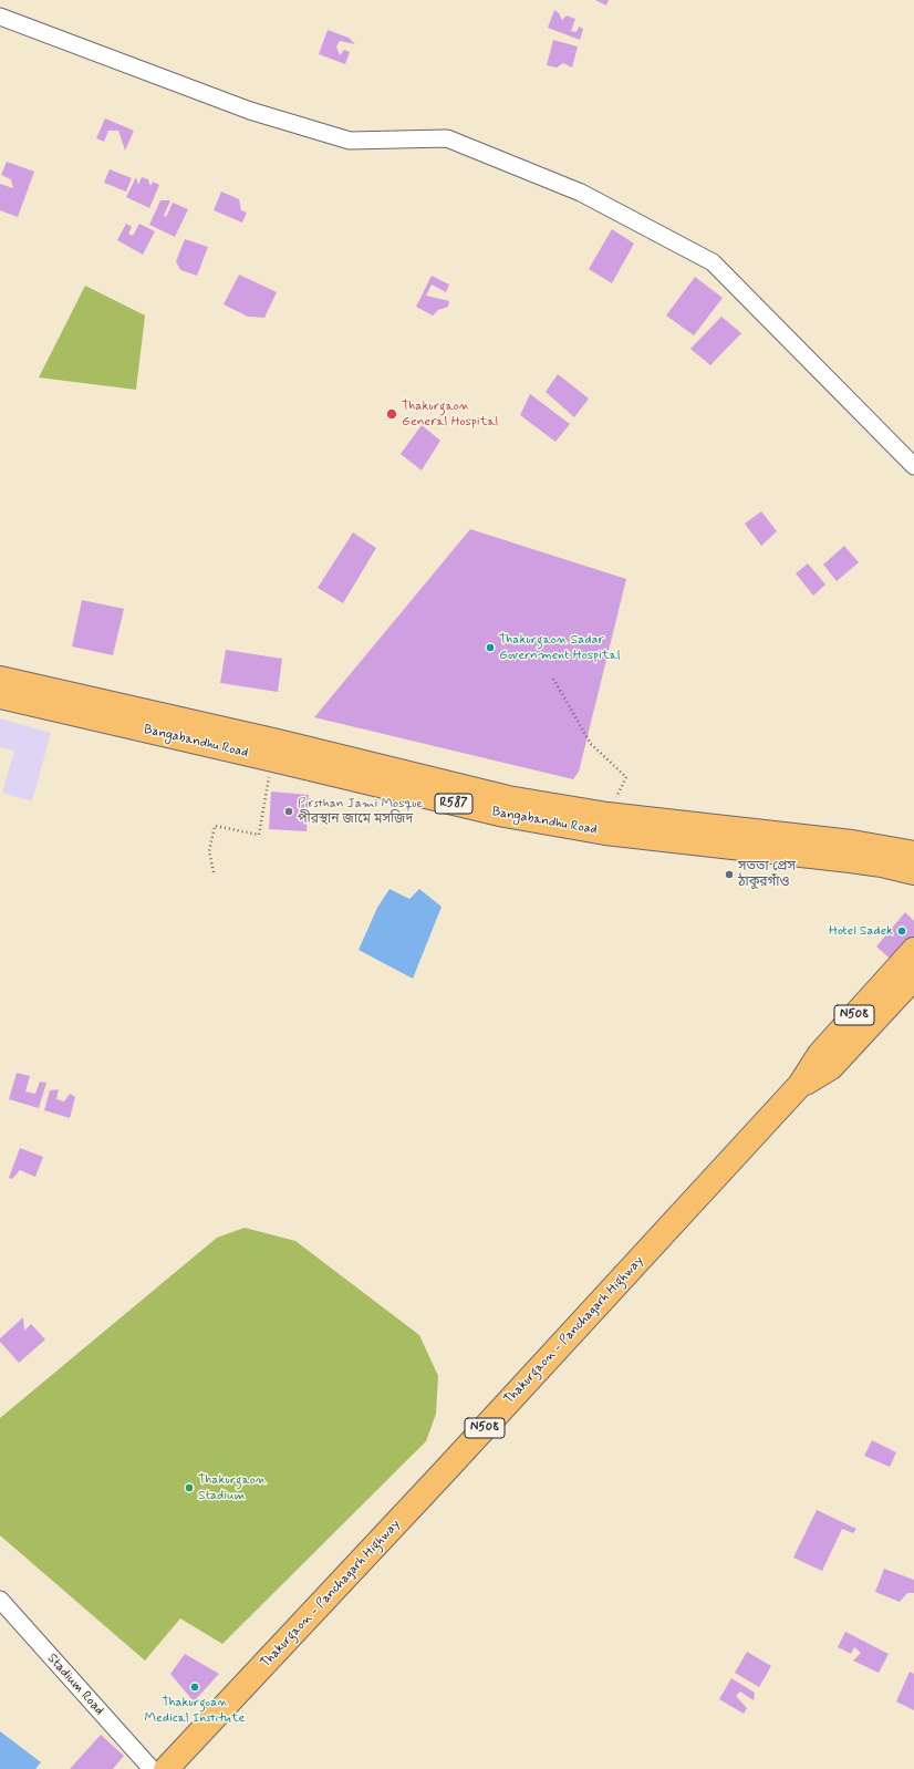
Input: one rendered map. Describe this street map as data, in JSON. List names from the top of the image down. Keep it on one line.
{"streets":{"main road":["Bangabandhu Road","R587","N508","Thakurgaon - Panchagarh Highway"],"street":["Stadium Road"]},"places":["Thakurgaon General Hospital","Thakurgaon Sadar Government Hospital","Pirsthan Jami Mosque পীরস্থান জামে মসজিদ","সততা প্রেস ঠাকুরগাঁও","Hotel Sadek","Thakurgaon Stadium","Thakurgoan Medical Institute"]}
